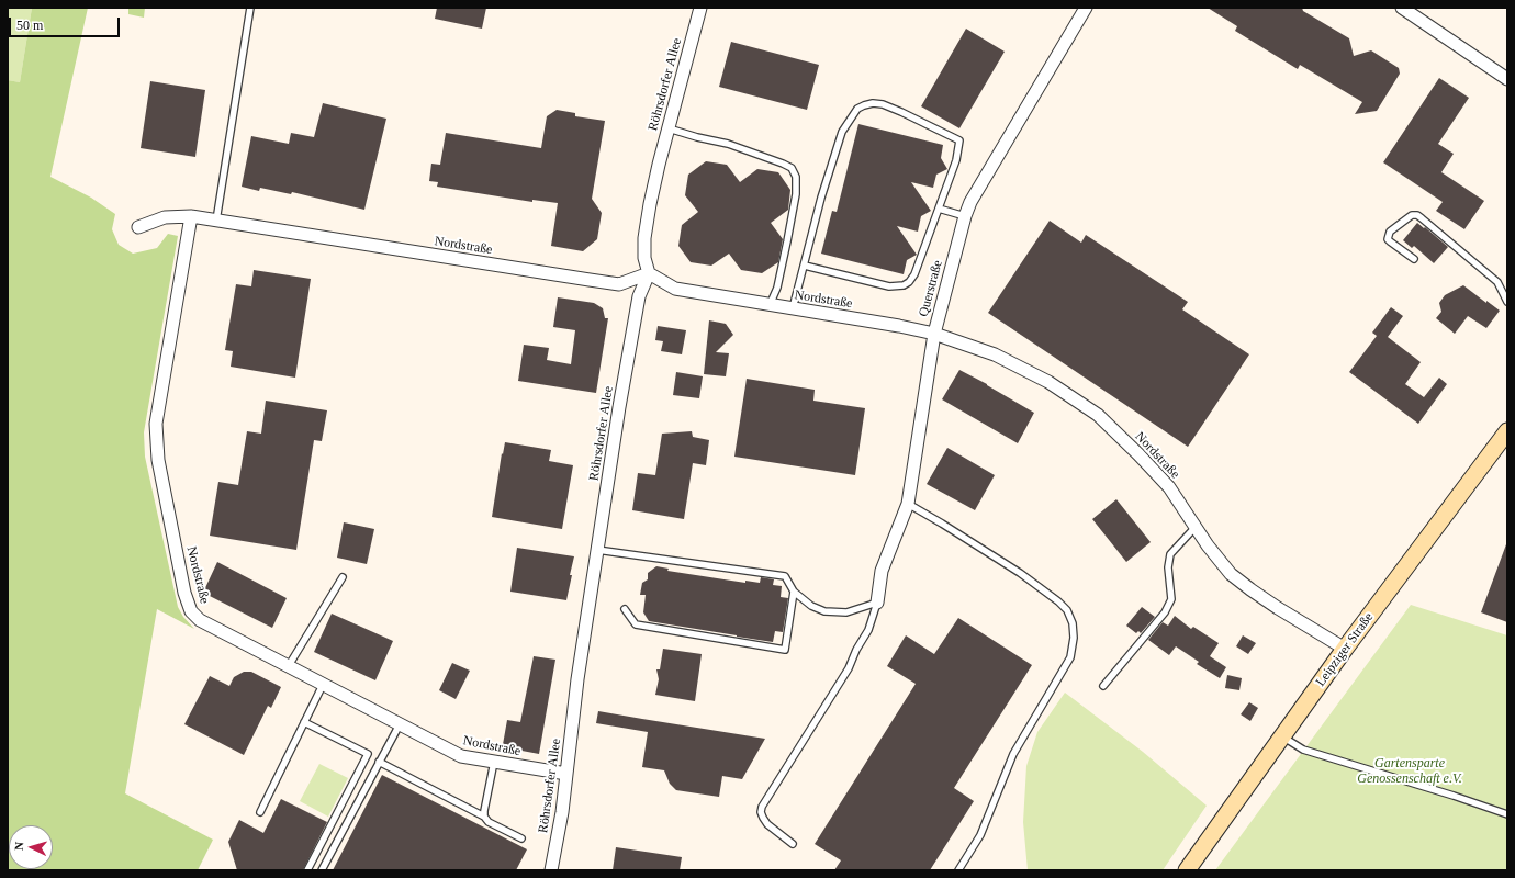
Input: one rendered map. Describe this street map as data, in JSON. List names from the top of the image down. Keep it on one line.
{"streets":{"main road":["Leipziger Straße"],"street":["Röhrsdorfer Allee","Nordstraße","Querstraße"]},"crossings":[["Röhrsdorfer Allee","Nordstraße"],["Nordstraße","Querstraße"],["Nordstraße","Leipziger Straße"]],"parks":["Gartensparte Genossenschaft e.V."],"scale_bar":"50 m","north":"left"}
